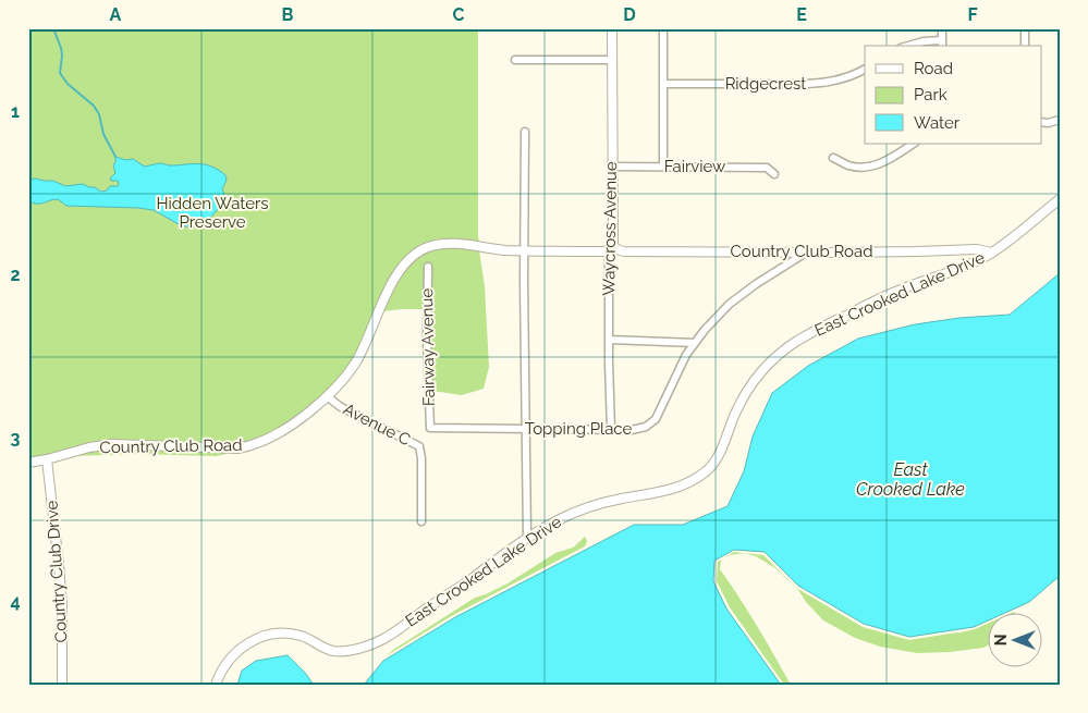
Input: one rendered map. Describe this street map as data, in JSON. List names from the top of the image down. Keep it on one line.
{"streets":{"street":["Ridgecrest","Fairview","Waycross Avenue","Country Club Road","East Crooked Lake Drive","Fairway Avenue","Avenue C","Topping Place","Country Club Drive"]},"crossings":[["Fairview","Waycross Avenue"],["Waycross Avenue","Country Club Road"],["Waycross Avenue","Topping Place"],["Country Club Road","East Crooked Lake Drive"],["Country Club Road","Avenue C"],["Country Club Road","Topping Place"],["Country Club Road","Country Club Drive"],["Fairway Avenue","Topping Place"]],"water":["East Crooked Lake"],"parks":["Hidden Waters Preserve"],"legend":["Road","Park","Water"],"north":"left","grid":{"columns":["A","B","C","D","E","F"],"rows":["1","2","3","4"]}}
